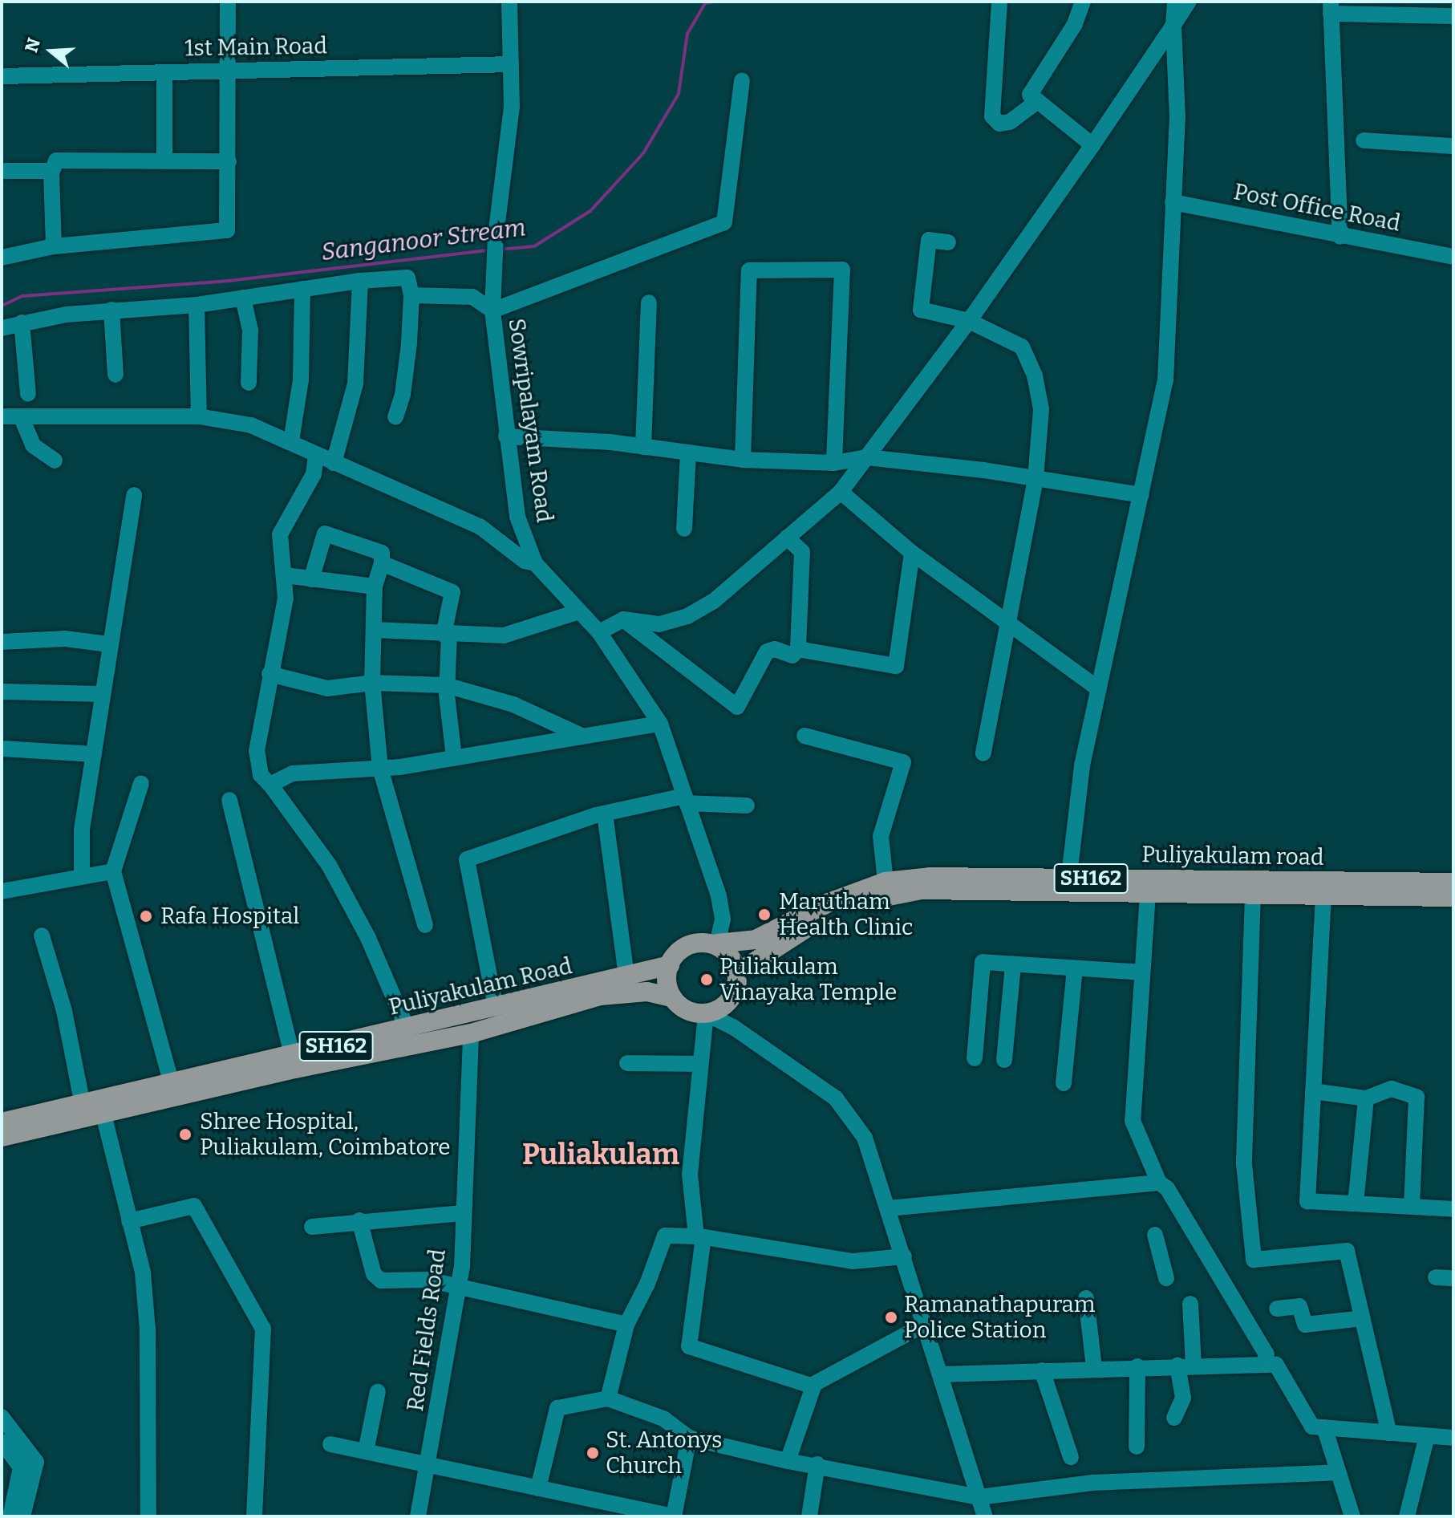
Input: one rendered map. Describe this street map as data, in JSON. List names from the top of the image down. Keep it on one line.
{"streets":{"main road":["Puliyakulam road","SH162","Puliyakulam Road"],"street":["1st Main Road","Post Office Road","Sowripalayam Road","Red Fields Road"]},"crossings":[["1st Main Road","Sowripalayam Road"],["Sowripalayam Road","Puliyakulam road"],["Sowripalayam Road","Puliyakulam Road"],["Puliyakulam road","Puliyakulam Road"],["Puliyakulam Road","Red Fields Road"]],"districts":["Puliakulam"],"water":["Sanganoor Stream"],"places":["Marutham Health Clinic","Rafa Hospital","Puliakulam Vinayaka Temple","Shree Hospital, Puliakulam, Coimbatore","Ramanathapuram Police Station","St. Antonys Church"],"north":"left"}
